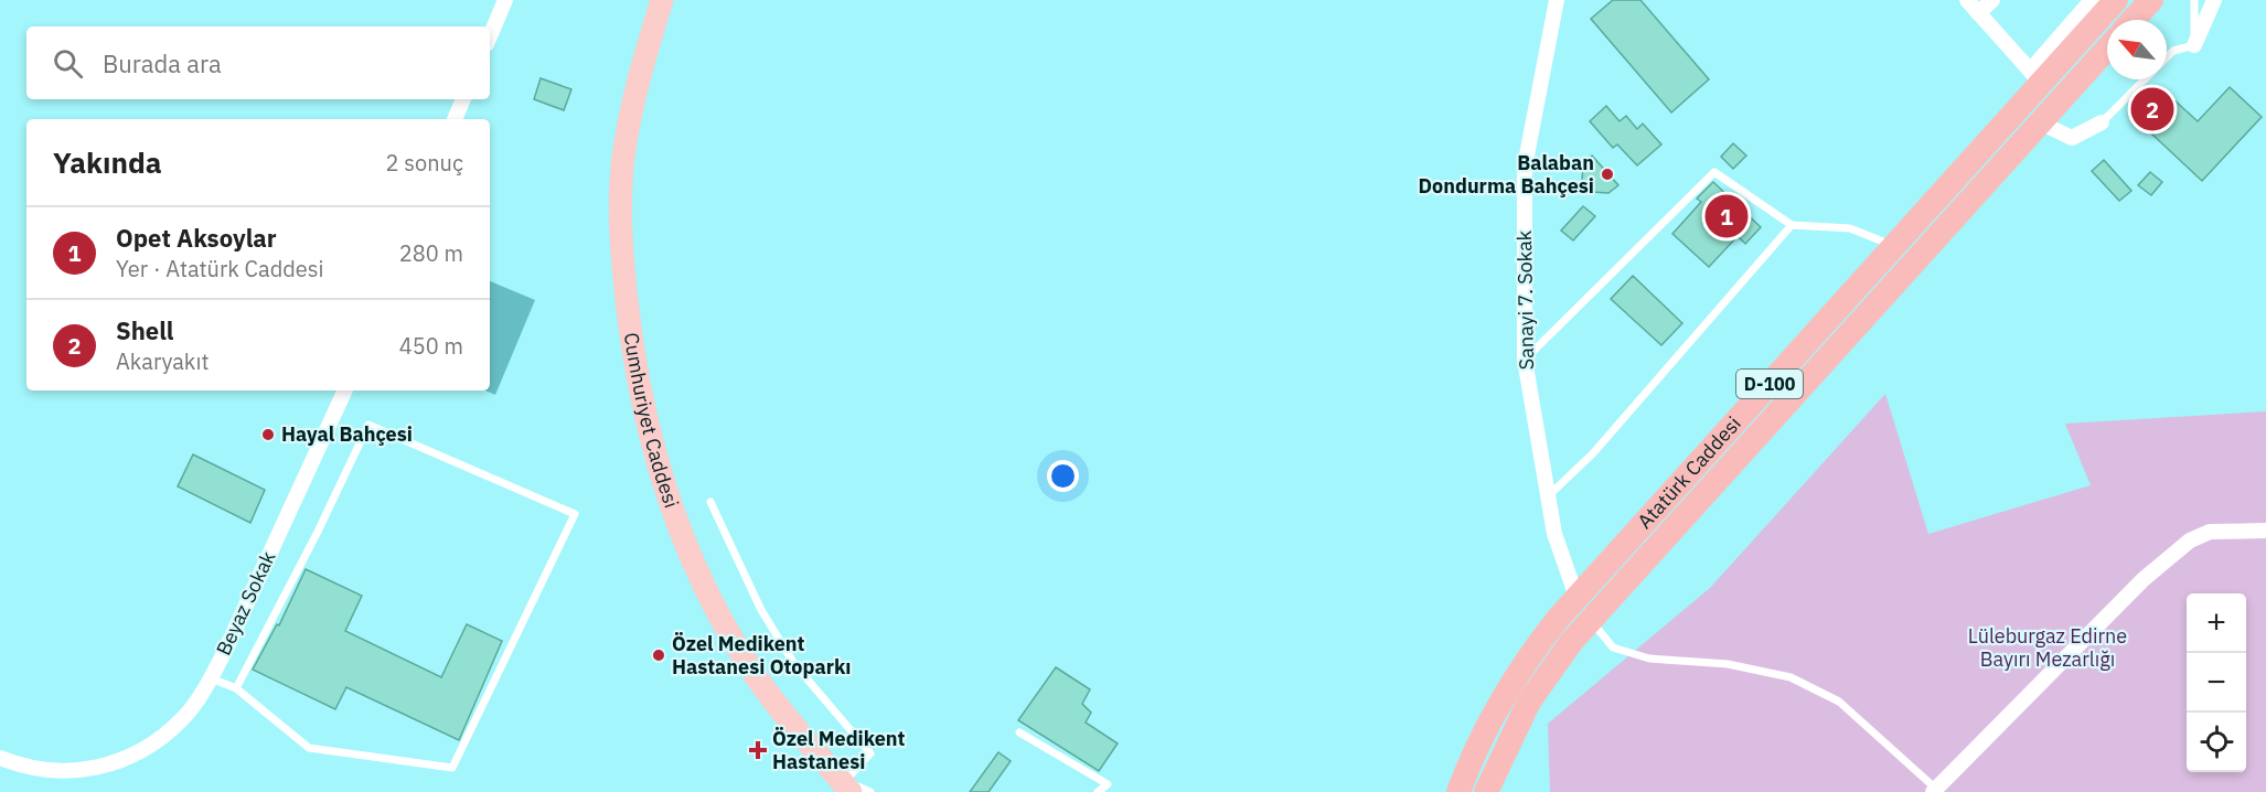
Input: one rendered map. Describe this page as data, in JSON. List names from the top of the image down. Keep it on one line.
{"streets":{"highway":["D-100","Atatürk Caddesi"],"main road":["Cumhuriyet Caddesi"],"street":["Sanayi 7. Sokak","Beyaz Sokak"]},"crossings":[["Sanayi 7. Sokak","Atatürk Caddesi"]],"parks":["Lüleburgaz Edirne Bayırı Mezarlığı"],"places":{"other":["Balaban Dondurma Bahçesi","Hayal Bahçesi","Özel Medikent Hastanesi Otoparkı"],"health":["Özel Medikent Hastanesi"]},"north":"top left","page":{"search":"Burada ara","pins":["2","1"],"heading":["Yakında","2 sonuç"],"list":[{"mark":"1","name":"Opet Aksoylar","note":"Yer · Atatürk Caddesi","value":"280 m"},{"mark":"2","name":"Shell","note":"Akaryakıt","value":"450 m"}],"map_buttons":["+","−"]}}
